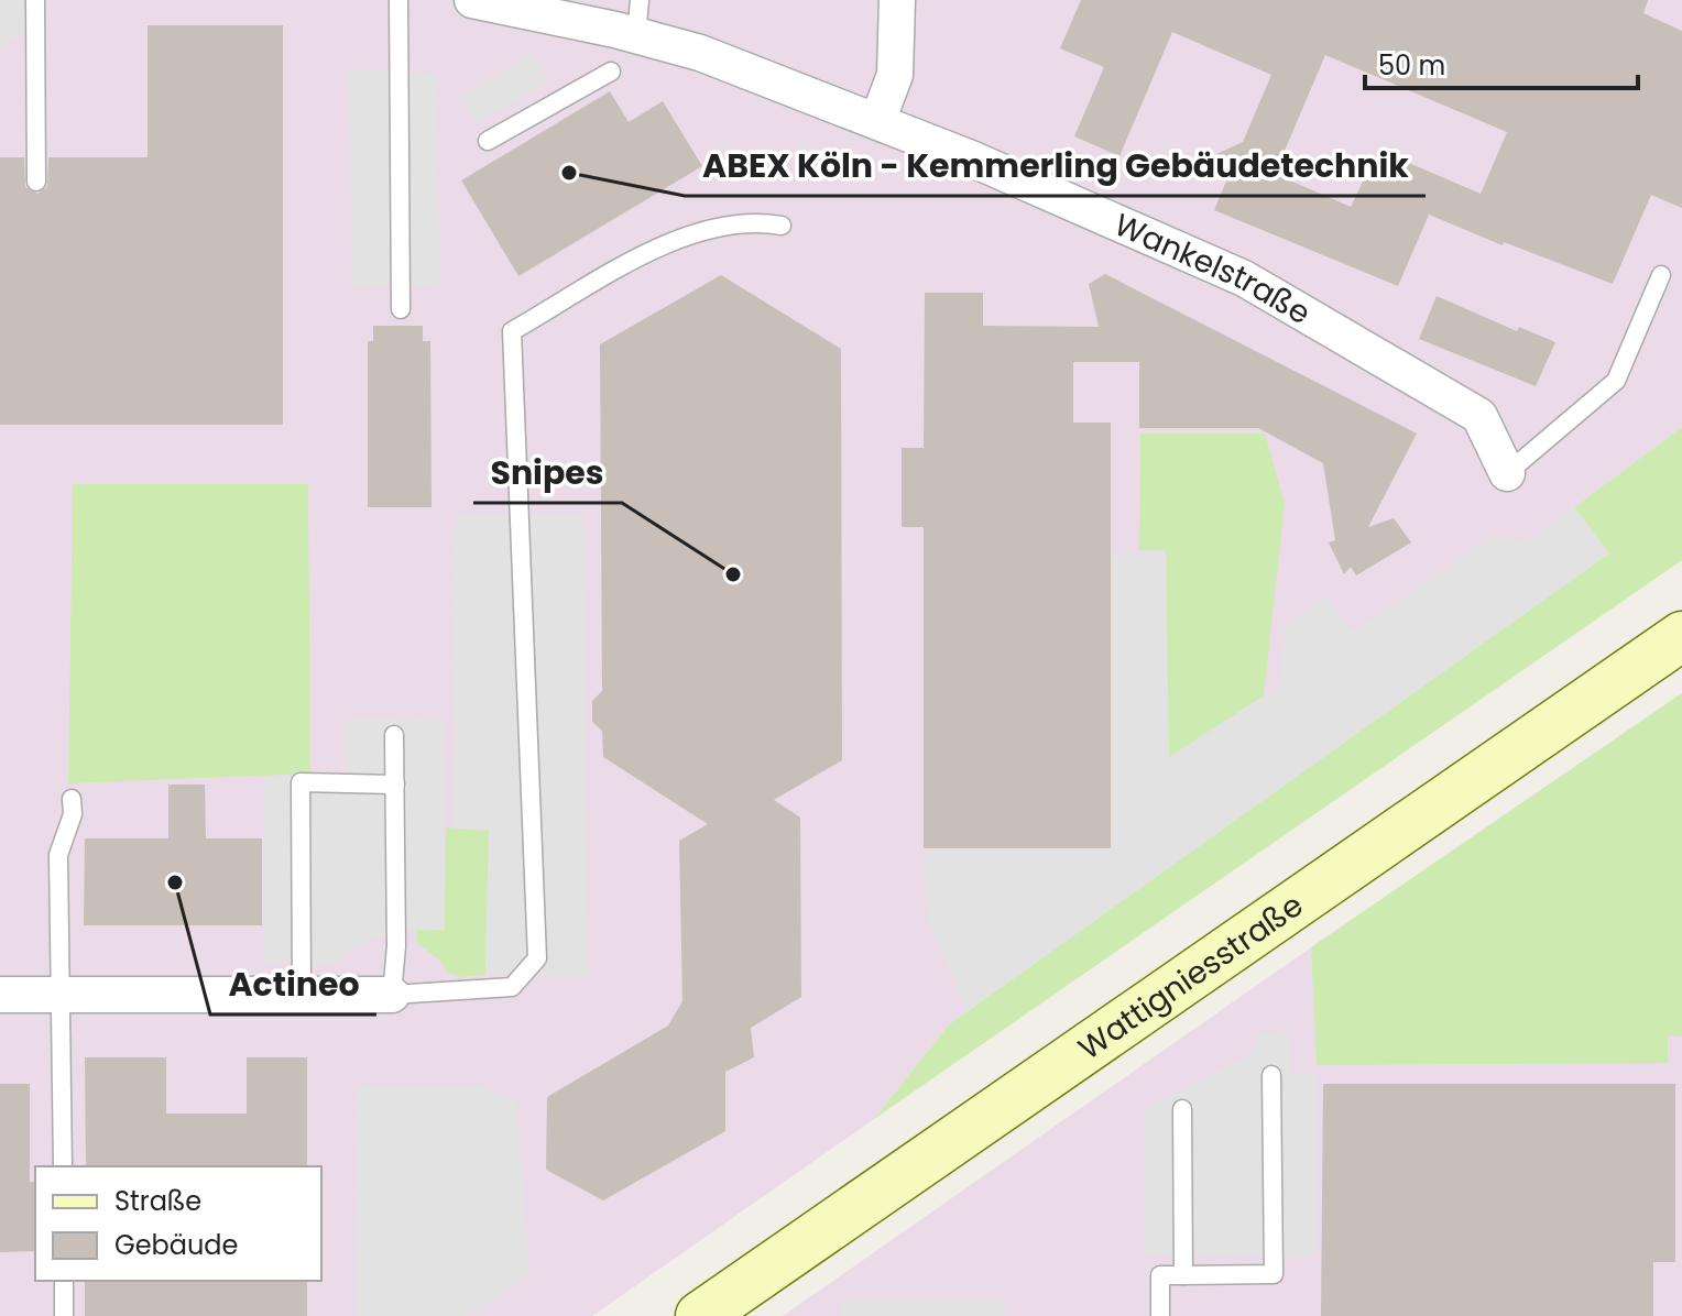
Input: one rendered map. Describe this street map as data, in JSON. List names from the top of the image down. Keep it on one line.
{"streets":{"main road":["Wattigniesstraße"],"street":["Wankelstraße"]},"places":["ABEX Köln - Kemmerling Gebäudetechnik","Snipes","Actineo"],"legend":["Straße","Gebäude"],"scale_bar":"50 m"}
